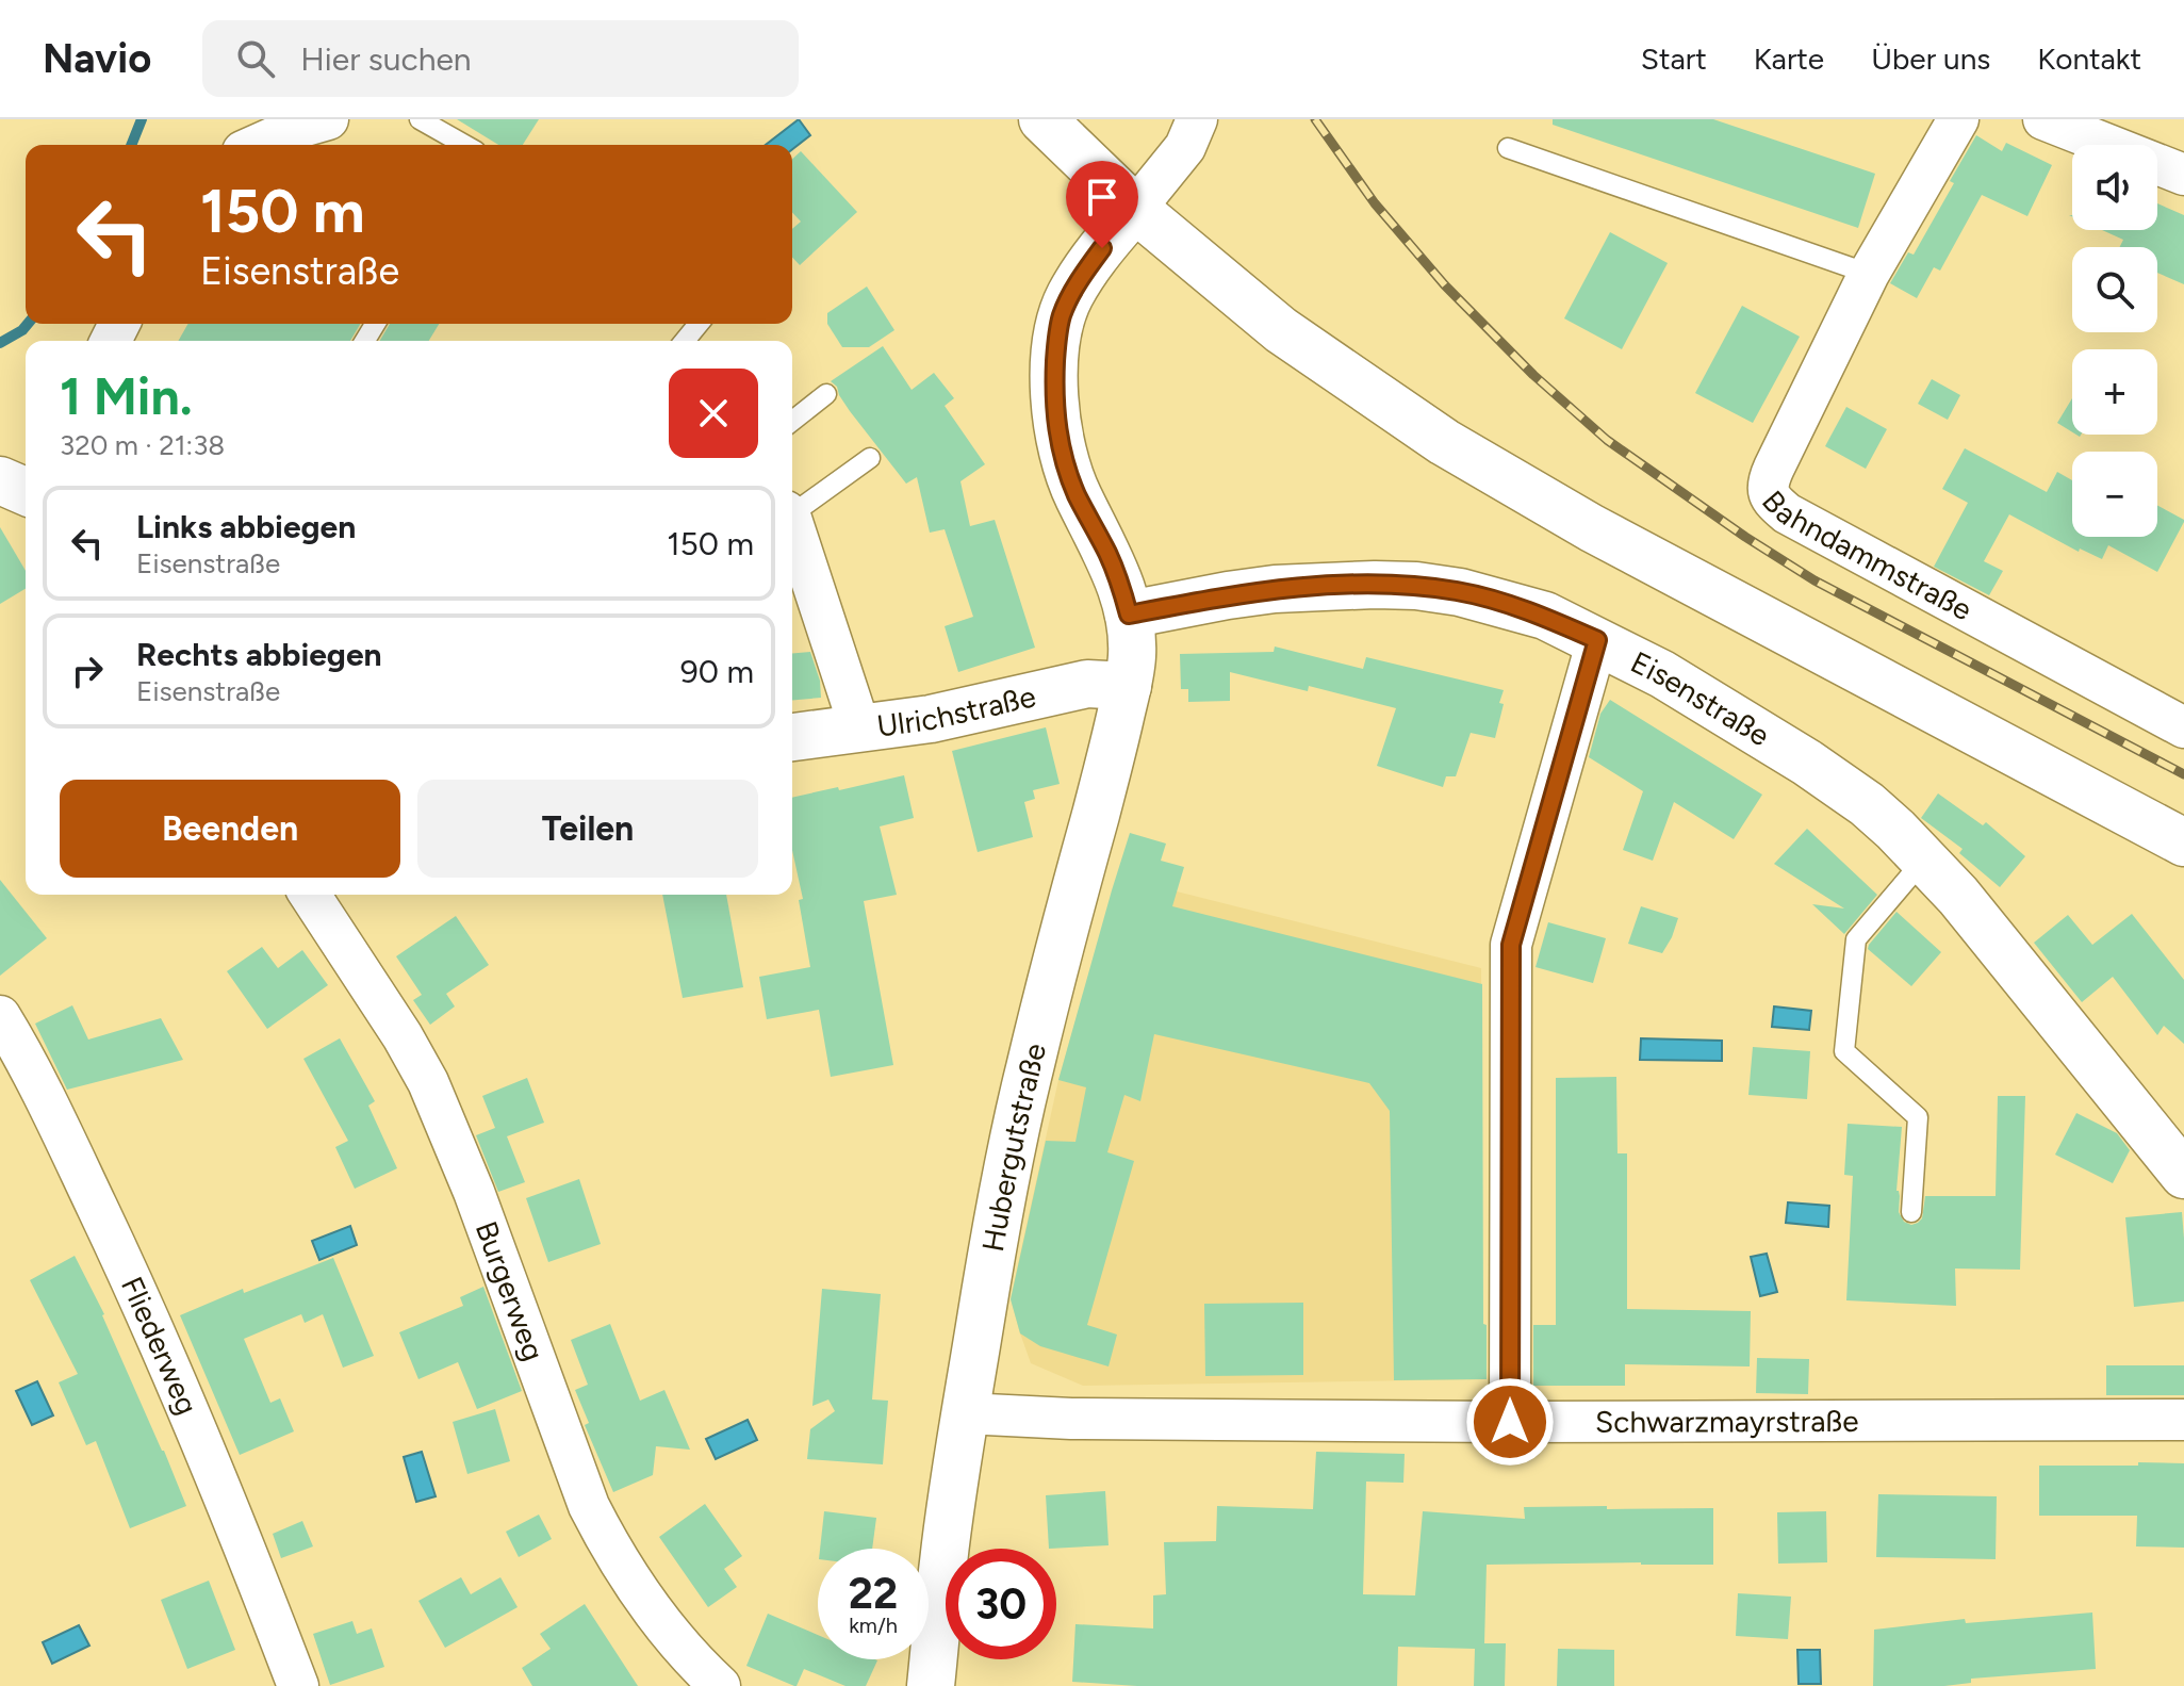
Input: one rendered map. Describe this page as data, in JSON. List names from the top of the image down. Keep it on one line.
{"streets":{"street":["Bahndammstraße","Eisenstraße","Ulrichstraße","Hubergutstraße","Burgerweg","Fliederweg","Schwarzmayrstraße"]},"crossings":[["Eisenstraße","Hubergutstraße"],["Ulrichstraße","Hubergutstraße"],["Hubergutstraße","Schwarzmayrstraße"]],"page":{"header":"Navio","search":"Hier suchen","nav":["Start","Karte","Über uns","Kontakt"],"map_buttons":["+","−"],"turn":["150 m","Eisenstraße"],"heading":["1 Min.","320 m · 21:38"],"list":[{"name":"Links abbiegen","note":"Eisenstraße","value":"150 m"},{"name":"Rechts abbiegen","note":"Eisenstraße","value":"90 m"}],"buttons":["Beenden","Teilen"],"speed":"22 km/h","limit":"30"}}
